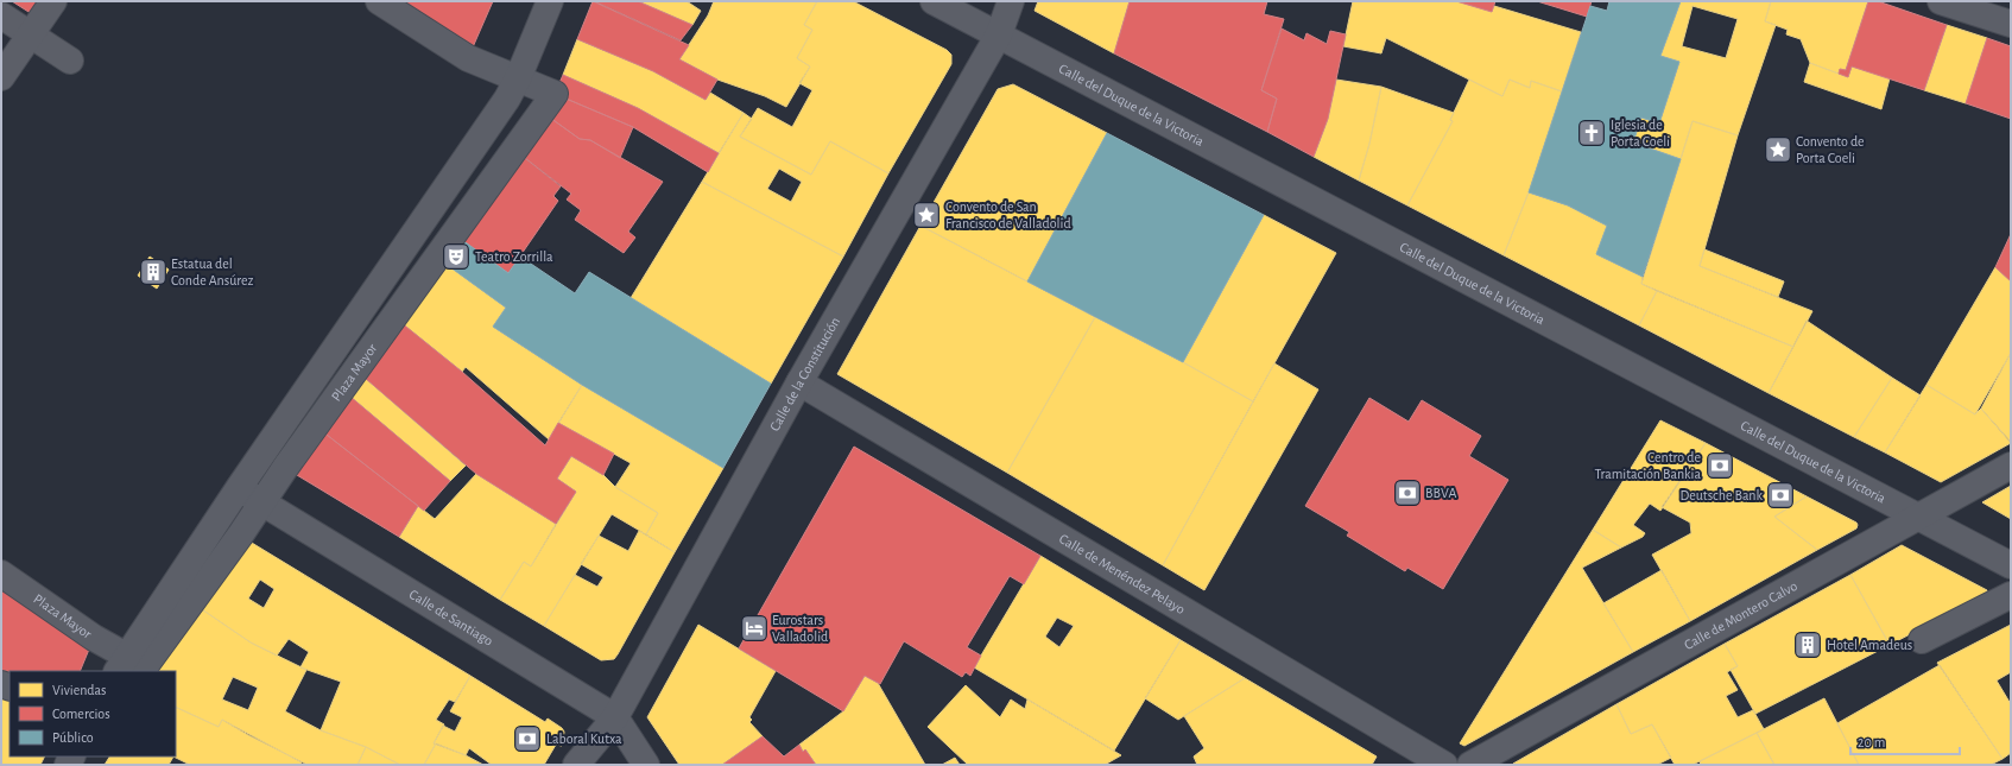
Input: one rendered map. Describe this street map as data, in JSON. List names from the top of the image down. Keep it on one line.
{"streets":{"street":["Calle del Duque de la Victoria","Plaza Mayor","Calle de la Constitución","Calle de Menéndez Pelayo","Calle de Montero Calvo","Calle de Santiago"]},"crossings":[["Calle del Duque de la Victoria","Calle de la Constitución"],["Calle del Duque de la Victoria","Calle de Montero Calvo"],["Plaza Mayor","Calle de Santiago"],["Calle de la Constitución","Calle de Menéndez Pelayo"],["Calle de la Constitución","Calle de Santiago"]],"places":{"church":["Iglesia de Porta Coeli"],"place":["Convento de Porta Coeli","Convento de San Francisco de Valladolid"],"theatre":["Teatro Zorrilla"],"building":["Estatua del Conde Ansúrez","Hotel Amadeus"],"bank":["Centro de Tramitación Bankia","BBVA","Deutsche Bank","Laboral Kutxa"],"hotel":["Eurostars Valladolid"]},"legend":["Viviendas","Comercios","Público"],"scale_bar":"20 m"}
